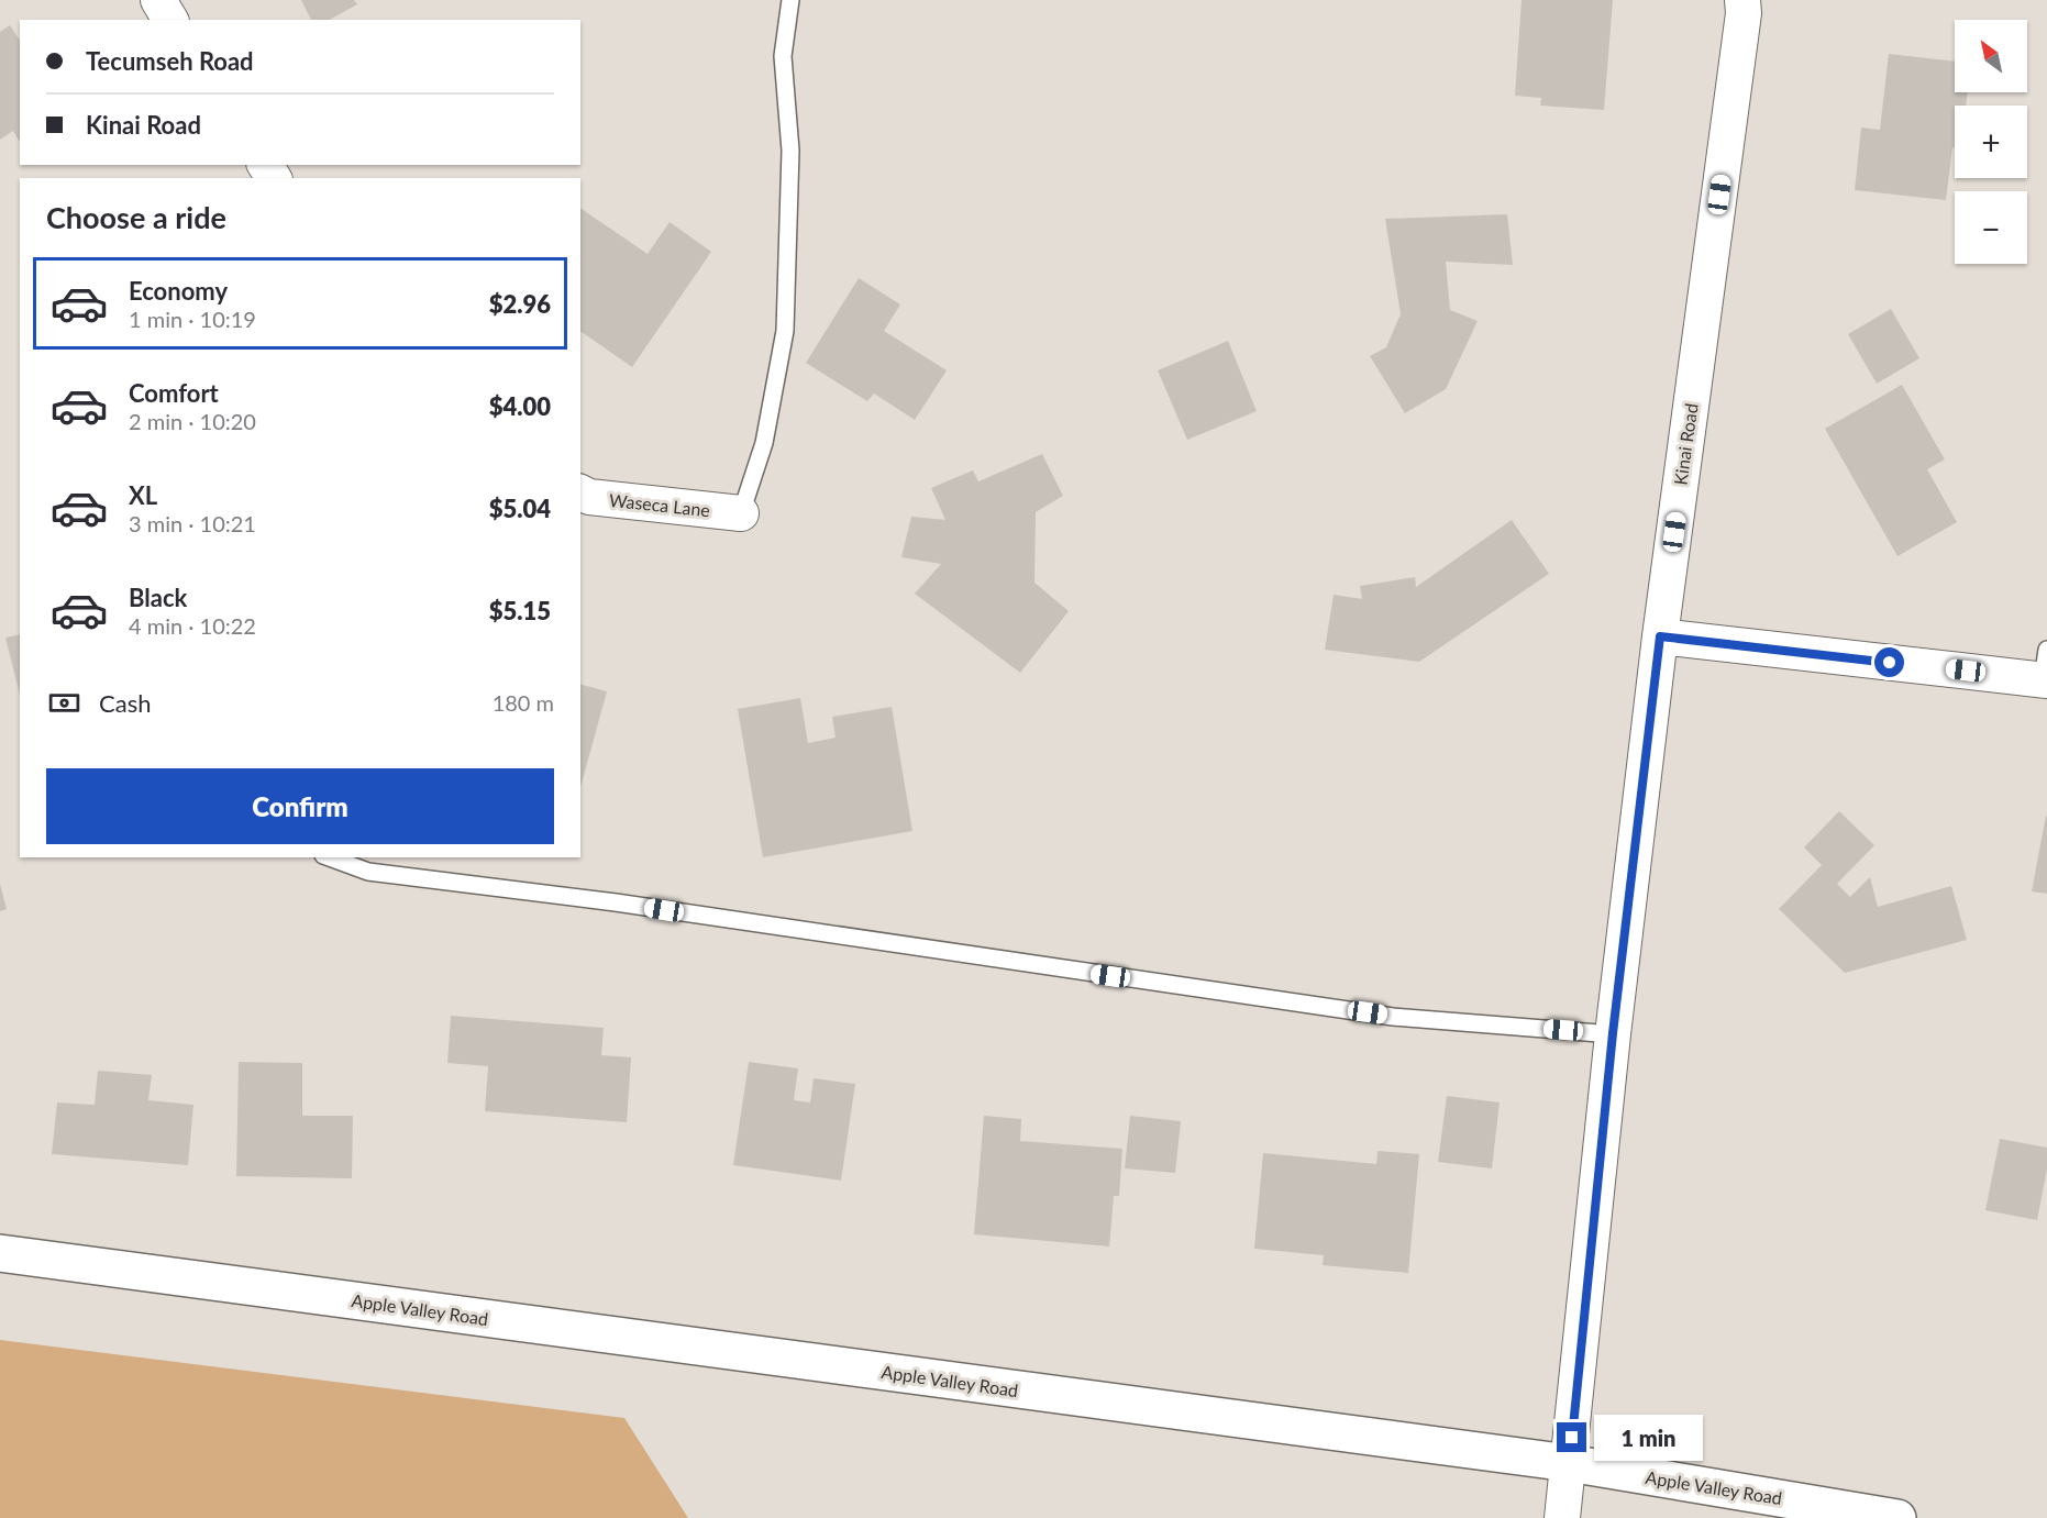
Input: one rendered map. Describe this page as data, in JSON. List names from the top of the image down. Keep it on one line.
{"streets":{"main road":["Apple Valley Road"],"street":["Kinai Road","Waseca Lane"]},"crossings":[["Kinai Road","Apple Valley Road"]],"north":"top left","page":{"map_buttons":["+","−"],"banner":["Tecumseh Road","Kinai Road"],"heading":"Choose a ride","list":[{"name":"Economy","note":"1 min · 10:19","value":"$2.96"},{"name":"Comfort","note":"2 min · 10:20","value":"$4.00"},{"name":"XL","note":"3 min · 10:21","value":"$5.04"},{"name":"Black","note":"4 min · 10:22","value":"$5.15"}],"pay":["Cash","180 m"],"buttons":"Confirm","bubble":"1 min"}}
